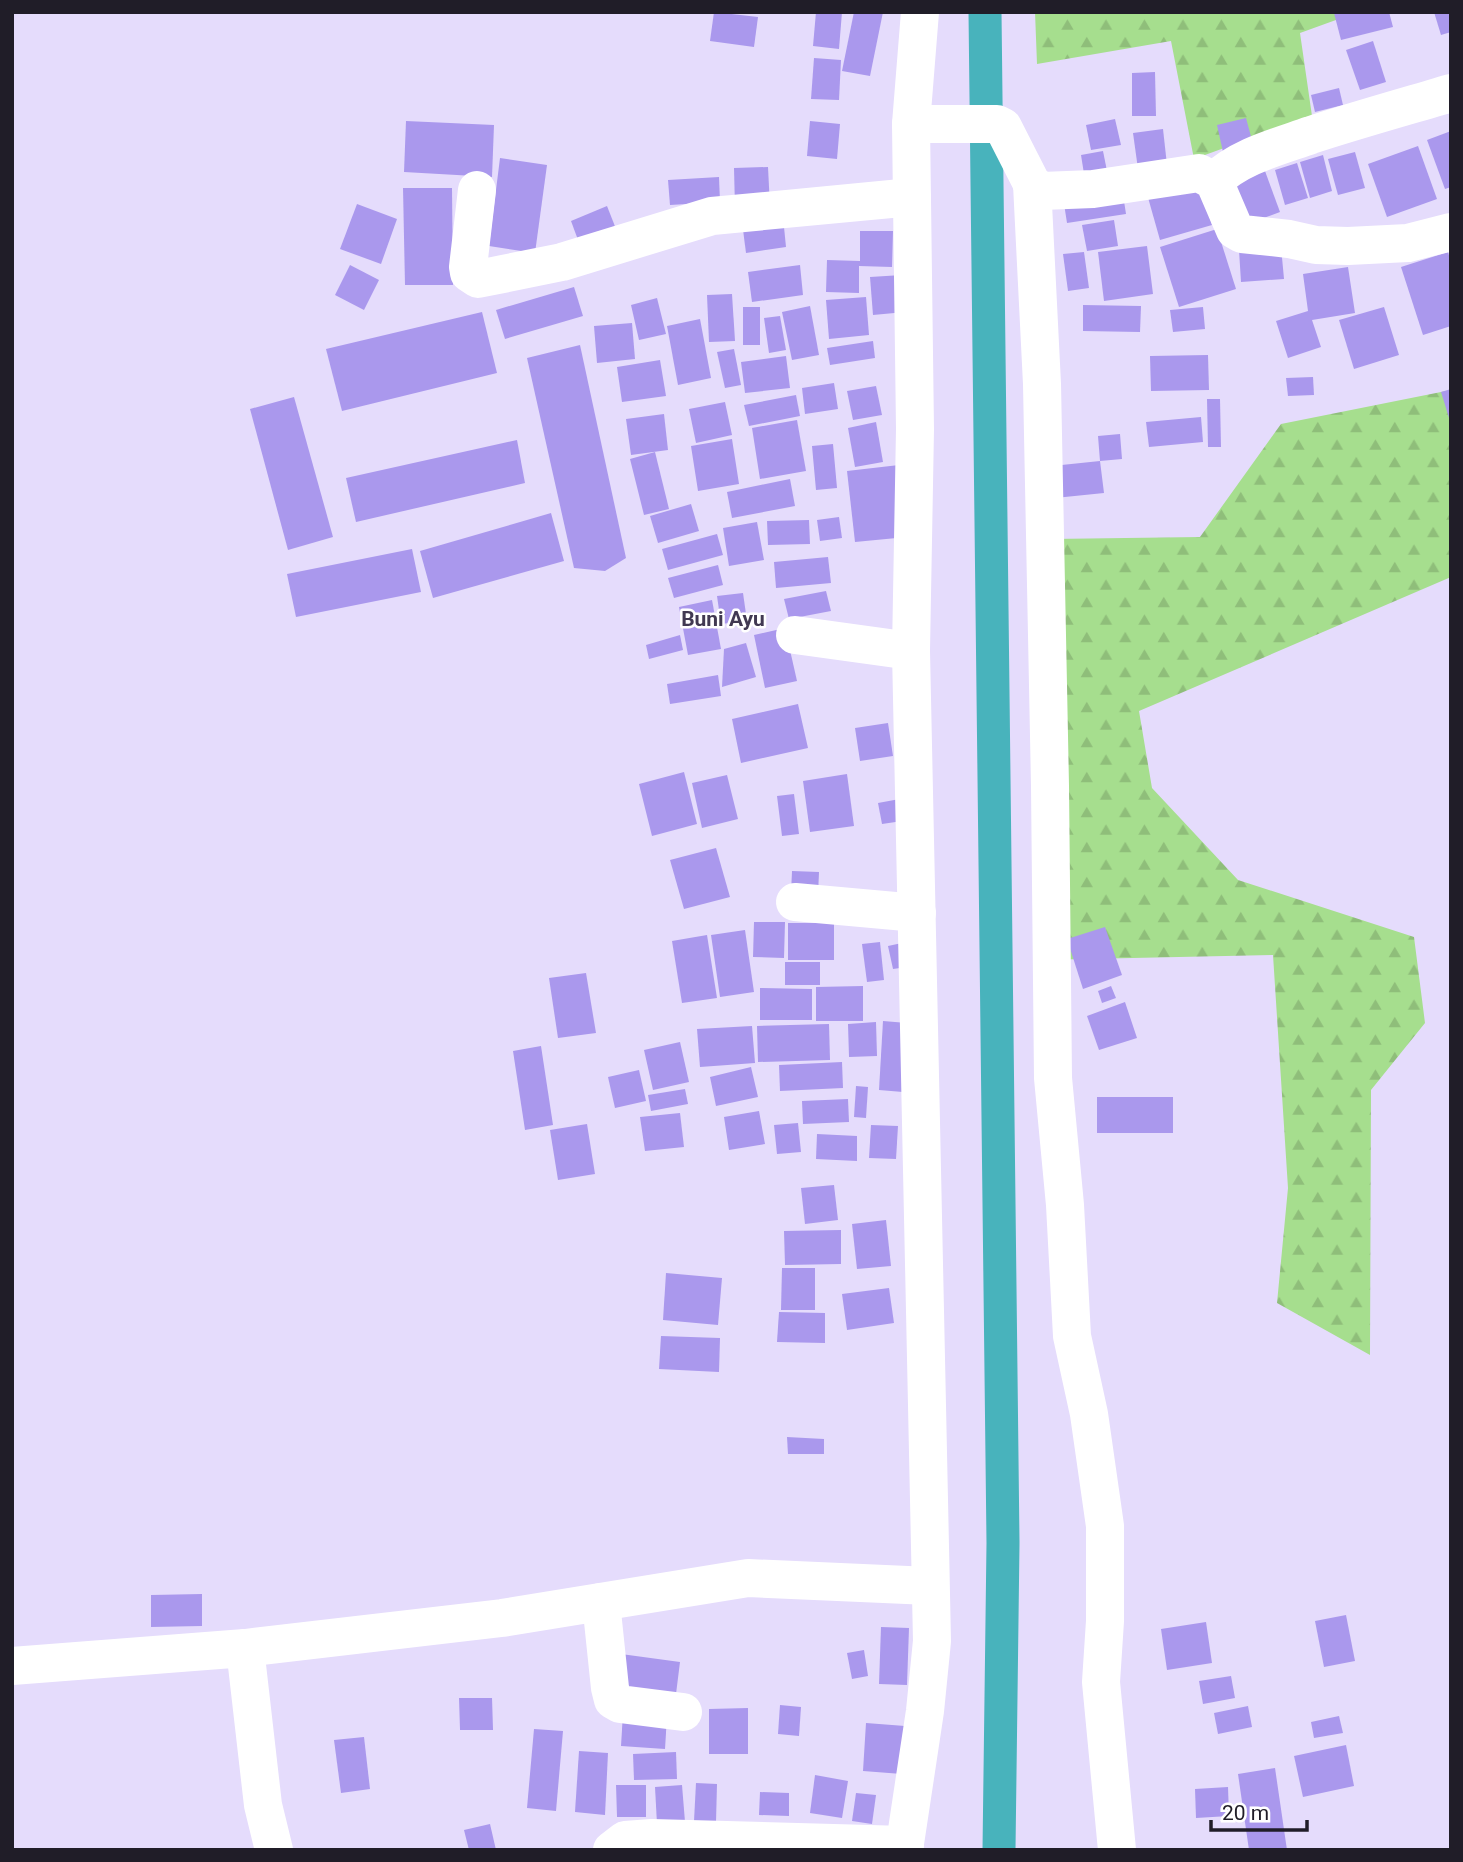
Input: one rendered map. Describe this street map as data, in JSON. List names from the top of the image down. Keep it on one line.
{"districts":["Buni Ayu"],"scale_bar":"20 m"}
